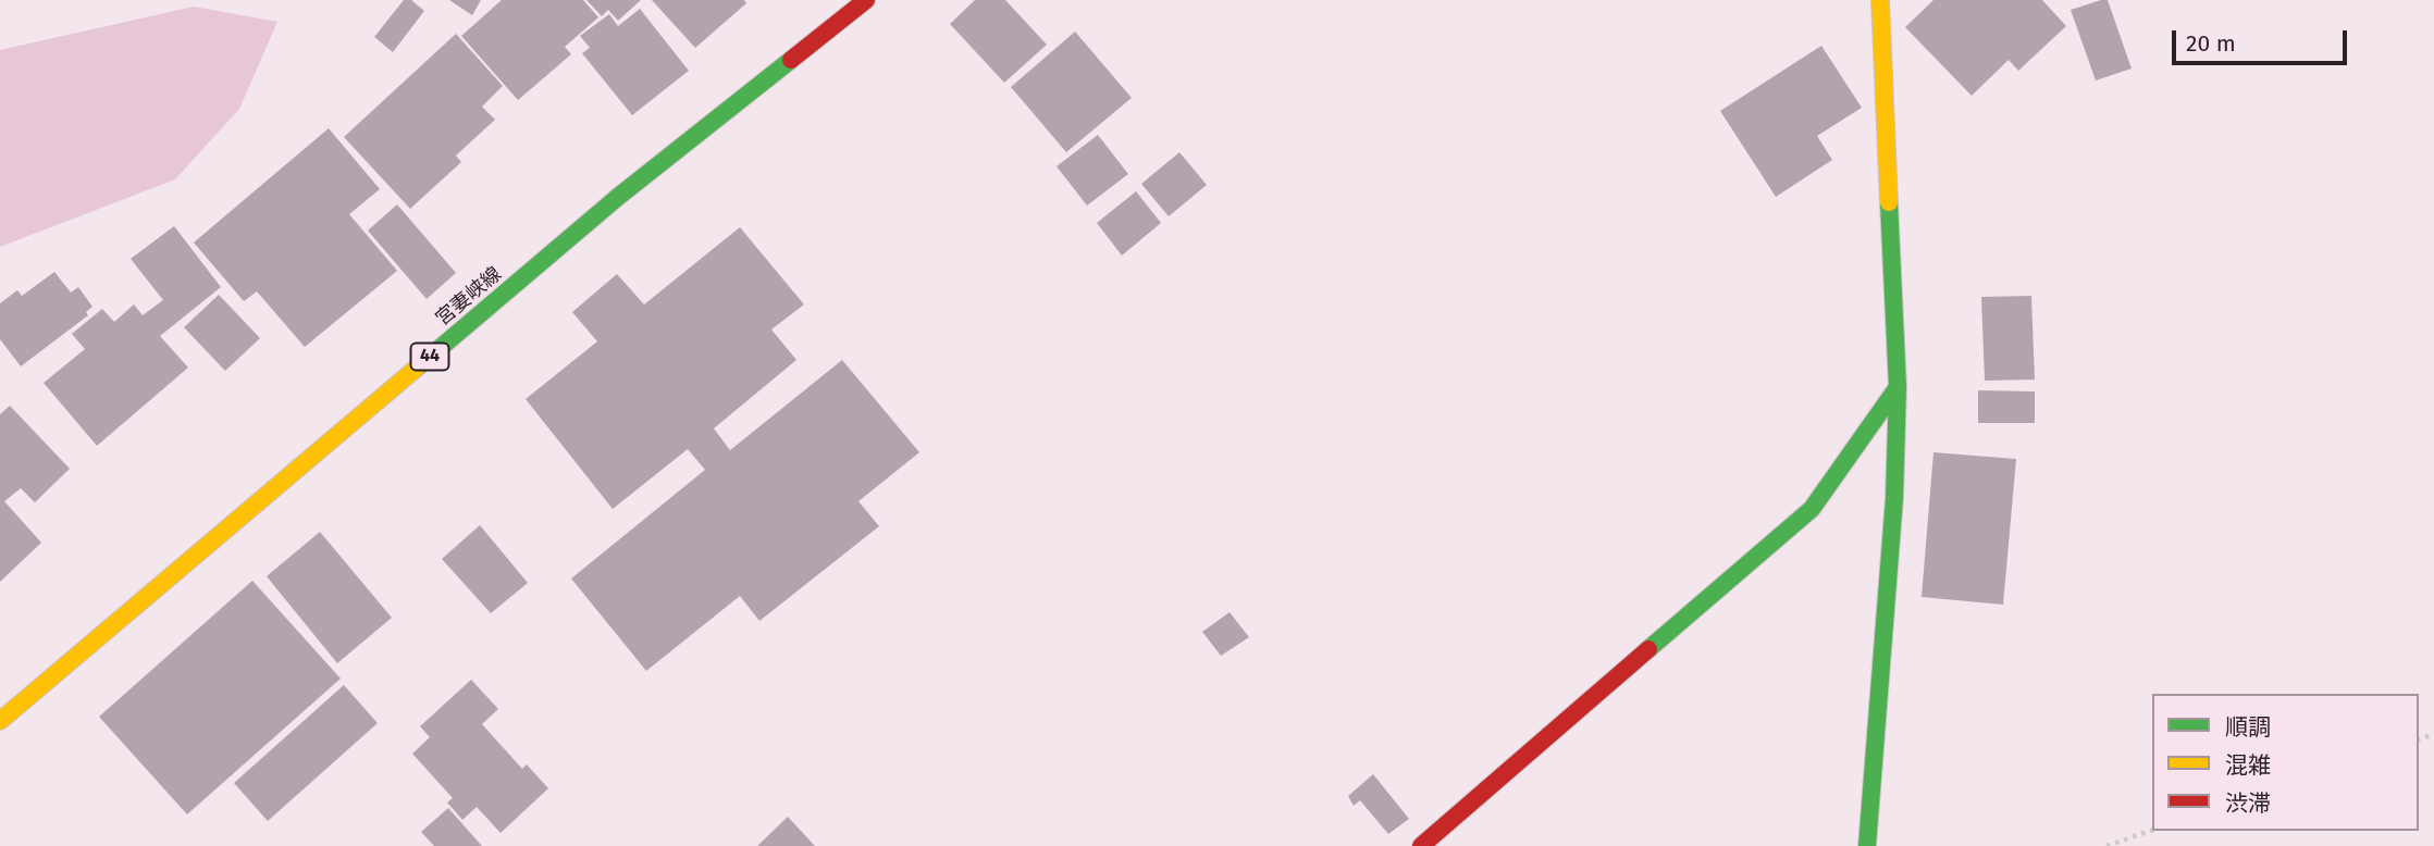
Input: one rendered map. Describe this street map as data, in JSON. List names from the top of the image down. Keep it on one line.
{"streets":{"street":["宮妻峡線","44"]},"legend":["順調","混雑","渋滞"],"scale_bar":"20 m"}
